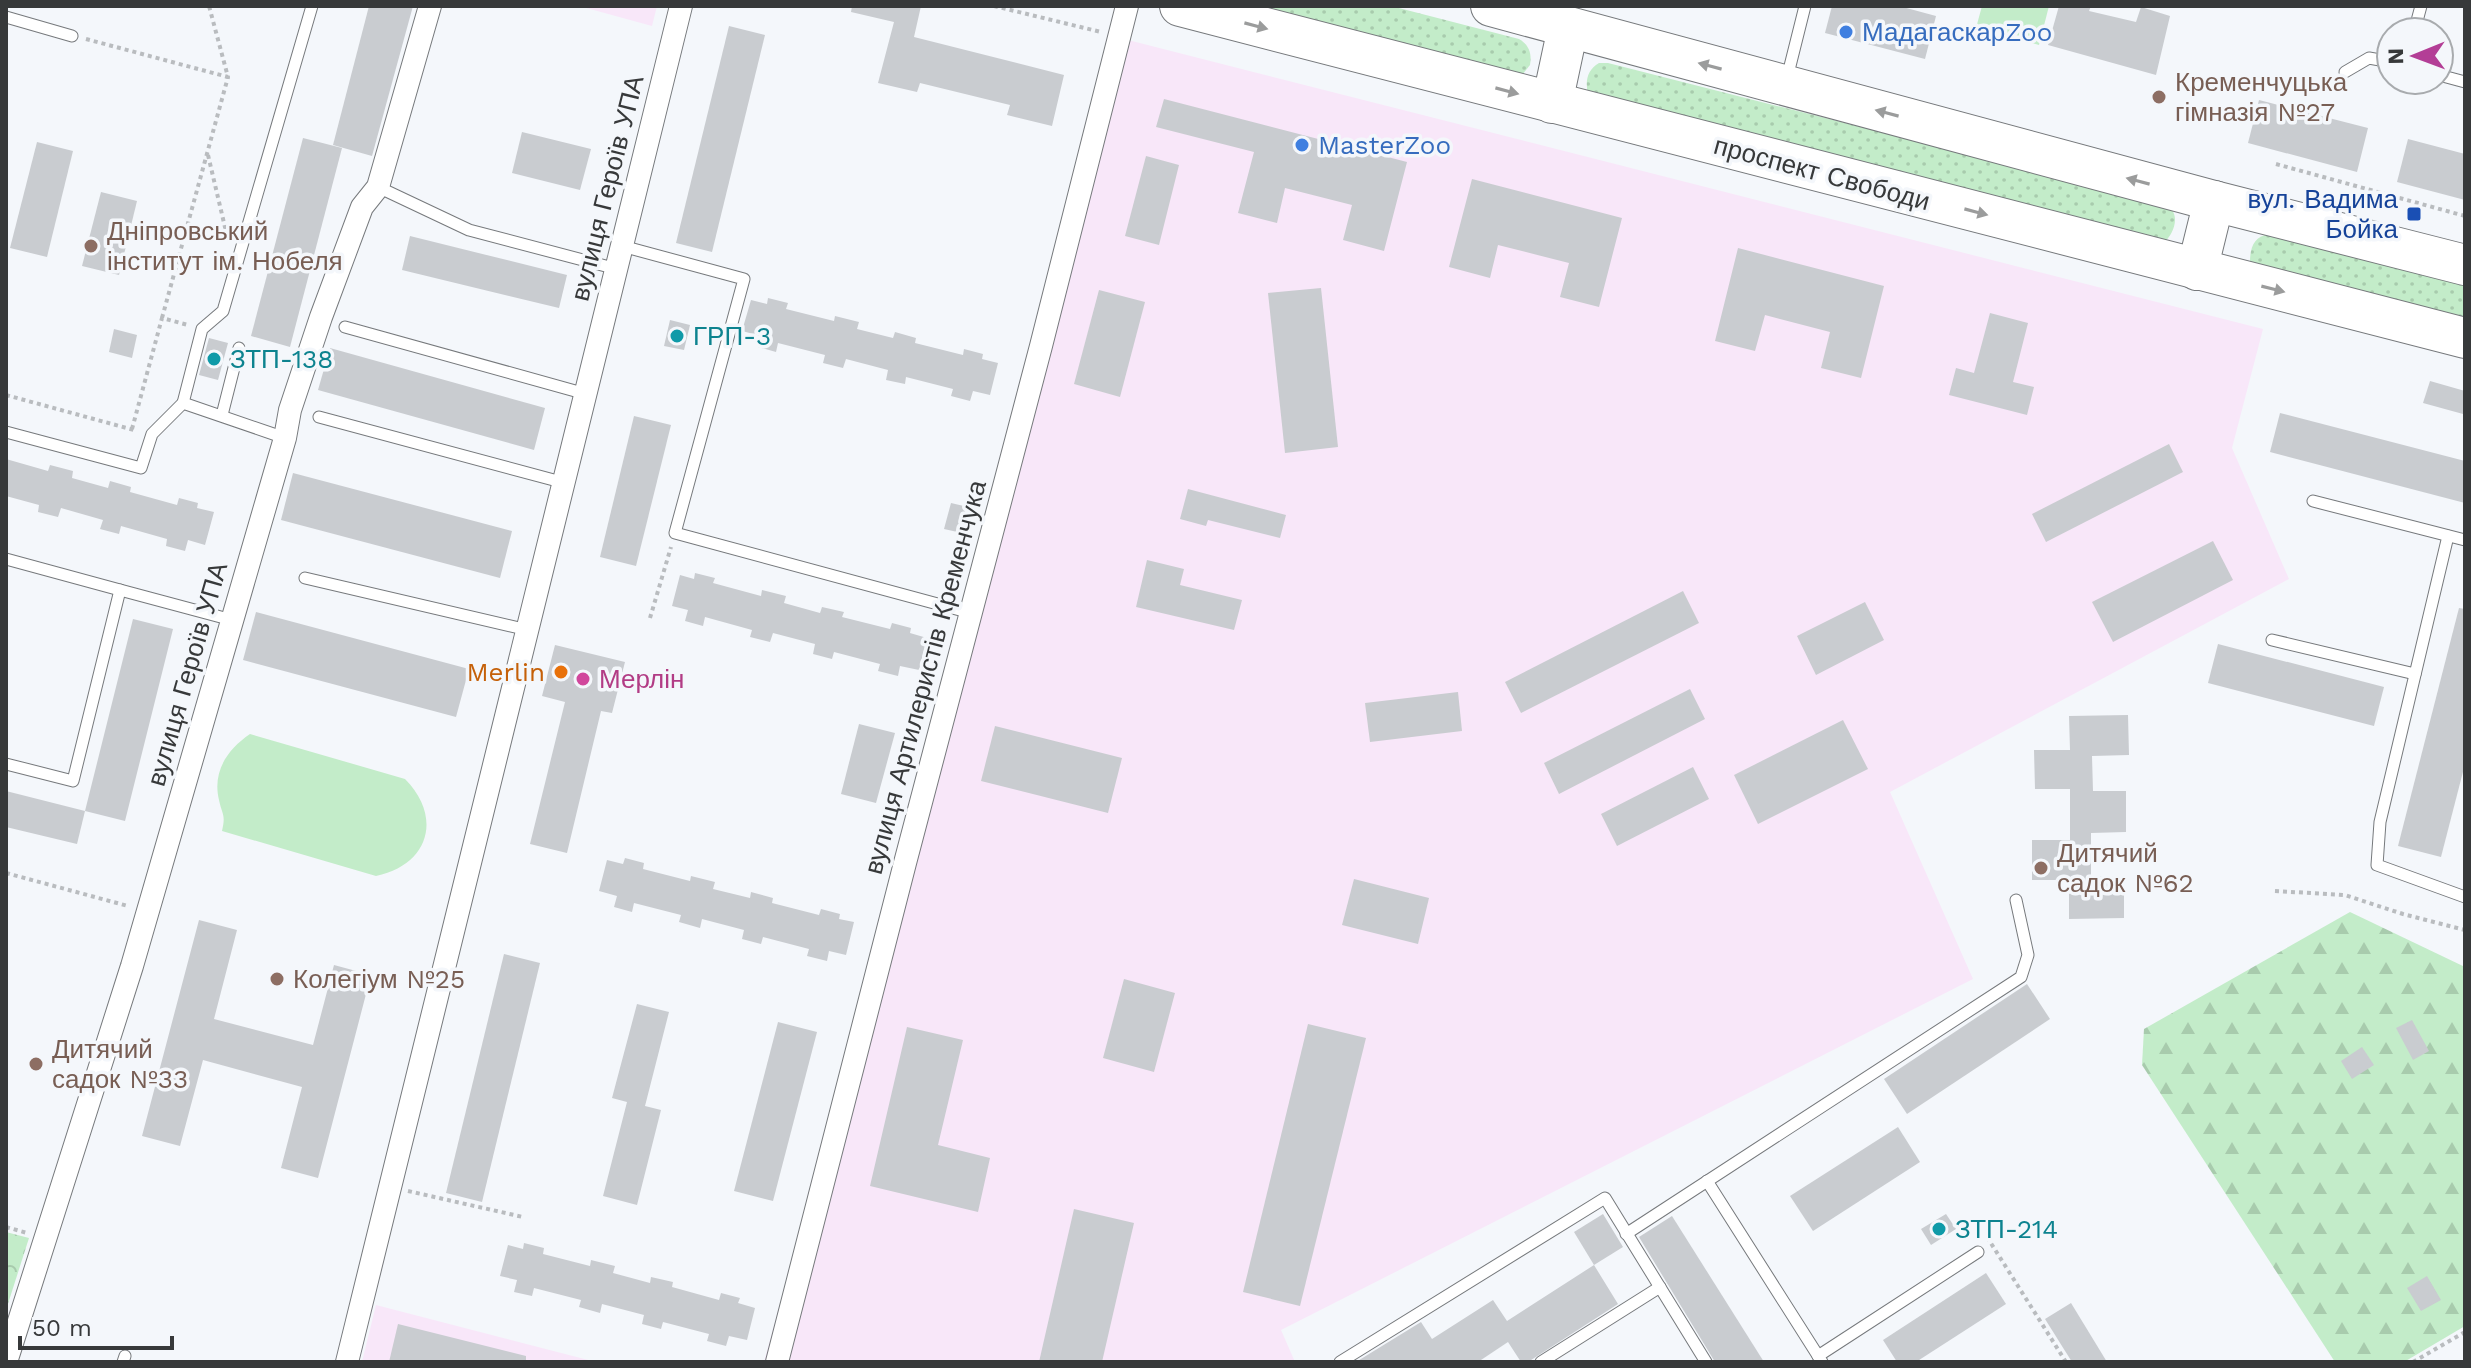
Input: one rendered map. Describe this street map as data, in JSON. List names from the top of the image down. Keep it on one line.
{"streets":{"highway":["проспект Свободи"],"street":["вулиця Героїв УПА","вулиця Артилеристів Кременчука"]},"places":{"other":["МадагаскарZoo","Кременчуцька гімназія №27","MasterZoo","Дніпровський інститут ім. Нобеля","ГРП-3","ЗТП-138","Merlin","Мерлін","Дитячий садок №62","Колегіум №25","Дитячий садок №33","ЗТП-214"],"transit":["вул. Вадима Бойка"]},"scale_bar":"50 m","north":"left"}
